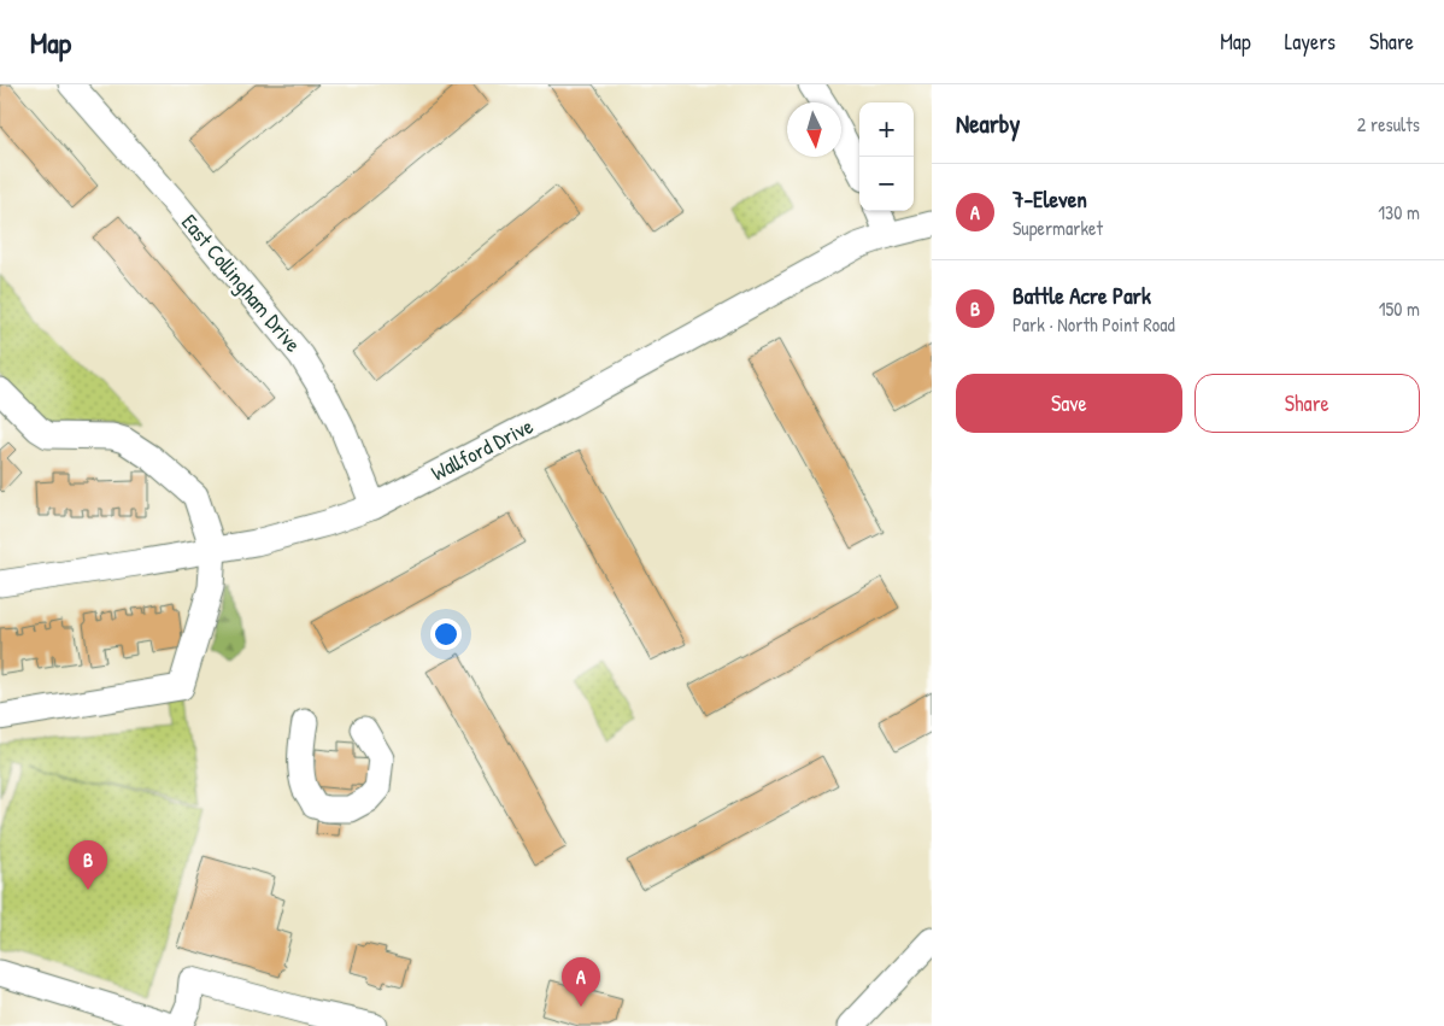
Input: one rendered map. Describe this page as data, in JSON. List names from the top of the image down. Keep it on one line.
{"streets":{"street":["East Collingham Drive","Wallford Drive"]},"crossings":[["East Collingham Drive","Wallford Drive"]],"north":"bottom","page":{"header":"Map","nav":["Map","Layers","Share"],"heading":["Nearby","2 results"],"map_buttons":["+","−"],"list":[{"mark":"A","name":"7-Eleven","note":"Supermarket","value":"130 m"},{"mark":"B","name":"Battle Acre Park","note":"Park · North Point Road","value":"150 m"}],"buttons":["Save","Share"],"pins":["B","A"]}}
